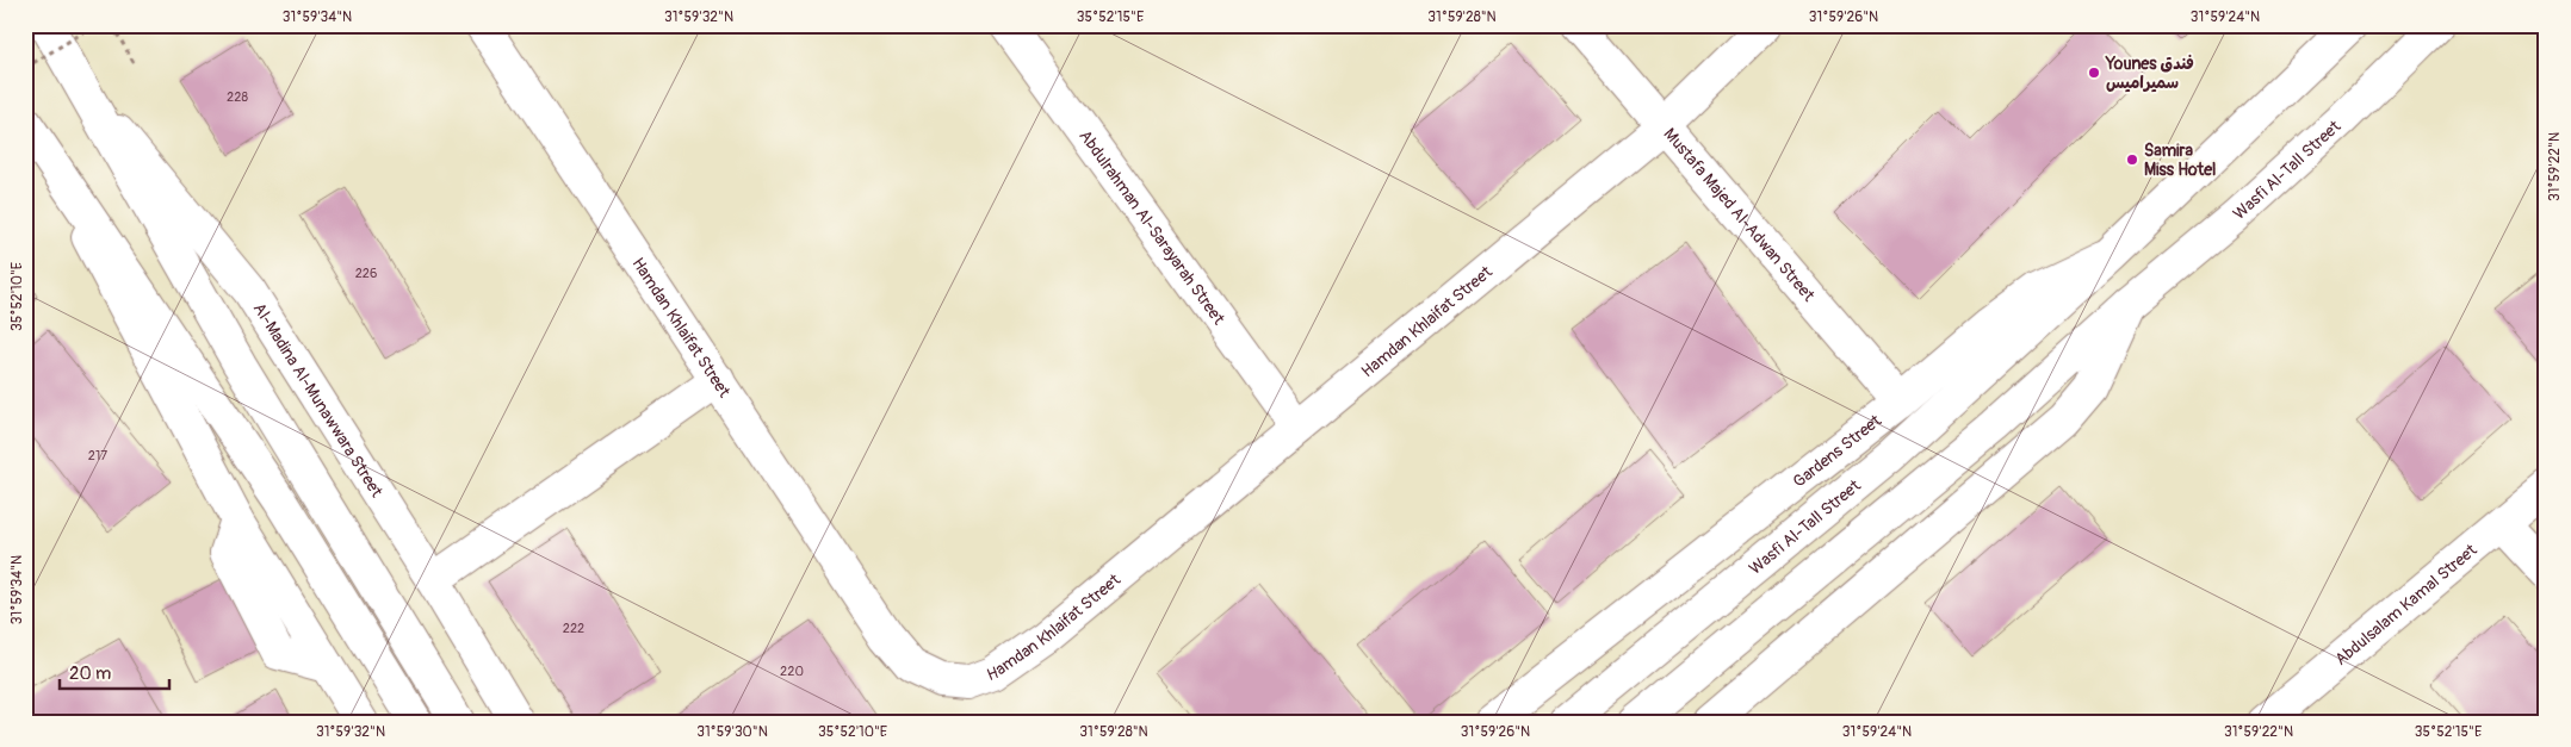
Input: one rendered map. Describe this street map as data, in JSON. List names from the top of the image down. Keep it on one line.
{"streets":{"street":["Wasfi Al-Tall Street","Mustafa Majed Al-Adwan Street","Abdulrahman Al-Sarayarah Street","Hamdan Khlaifat Street","Al-Madina Al-Munawwara Street","Gardens Street","Abdulsalam Kamal Street"]},"crossings":[["Wasfi Al-Tall Street","Gardens Street"],["Mustafa Majed Al-Adwan Street","Hamdan Khlaifat Street"],["Mustafa Majed Al-Adwan Street","Gardens Street"],["Abdulrahman Al-Sarayarah Street","Hamdan Khlaifat Street"]],"places":["Younes فندق سميراميس","Samira Miss Hotel"],"house_numbers":["228","226","217","222","220"],"scale_bar":"20 m","coordinates":["31°59'34\"N","31°59'32\"N","35°52'15\"E","31°59'28\"N","31°59'26\"N","31°59'24\"N","31°59'22\"N","35°52'10\"E","31°59'30\"N"]}
